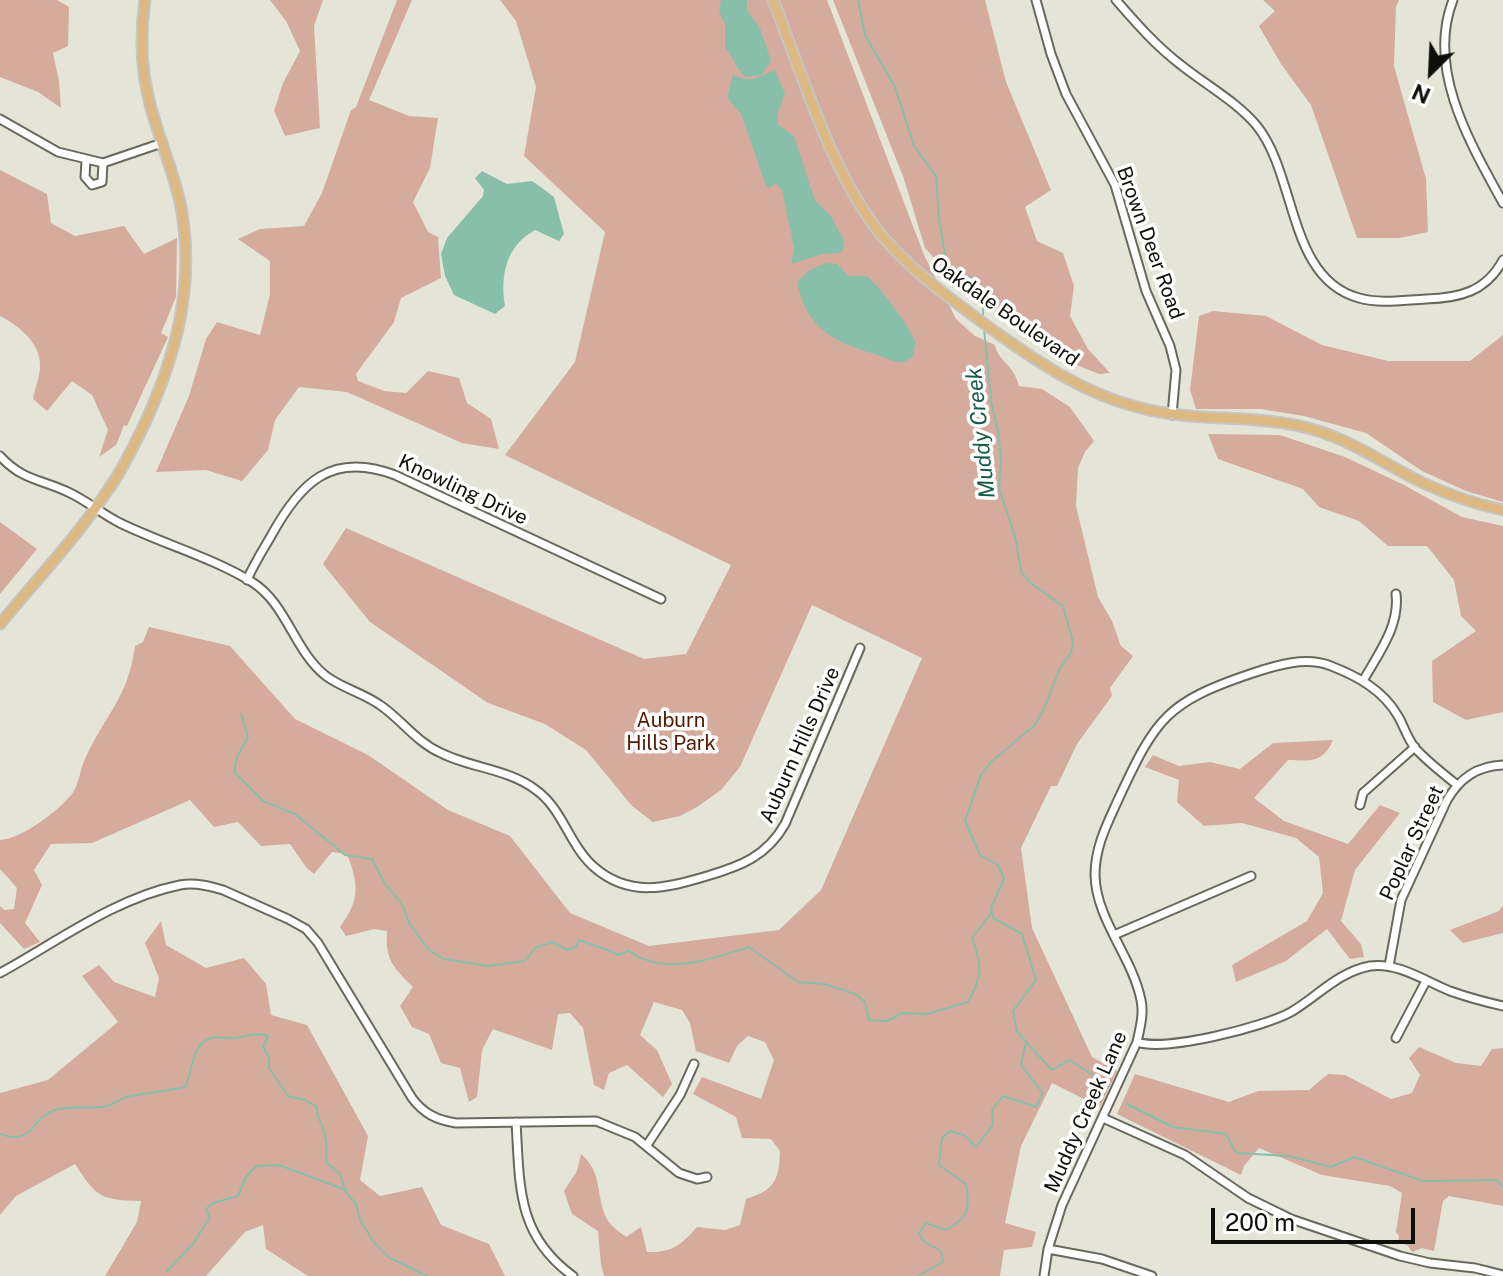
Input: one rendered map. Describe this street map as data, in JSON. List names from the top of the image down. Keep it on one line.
{"streets":{"main road":["Oakdale Boulevard"],"street":["Brown Deer Road","Knowling Drive","Auburn Hills Drive","Poplar Street","Muddy Creek Lane"]},"crossings":[["Brown Deer Road","Oakdale Boulevard"],["Knowling Drive","Auburn Hills Drive"],["Poplar Street","Muddy Creek Lane"]],"water":["Muddy Creek"],"parks":["Auburn Hills Park"],"scale_bar":"200 m","north":"bottom left"}
